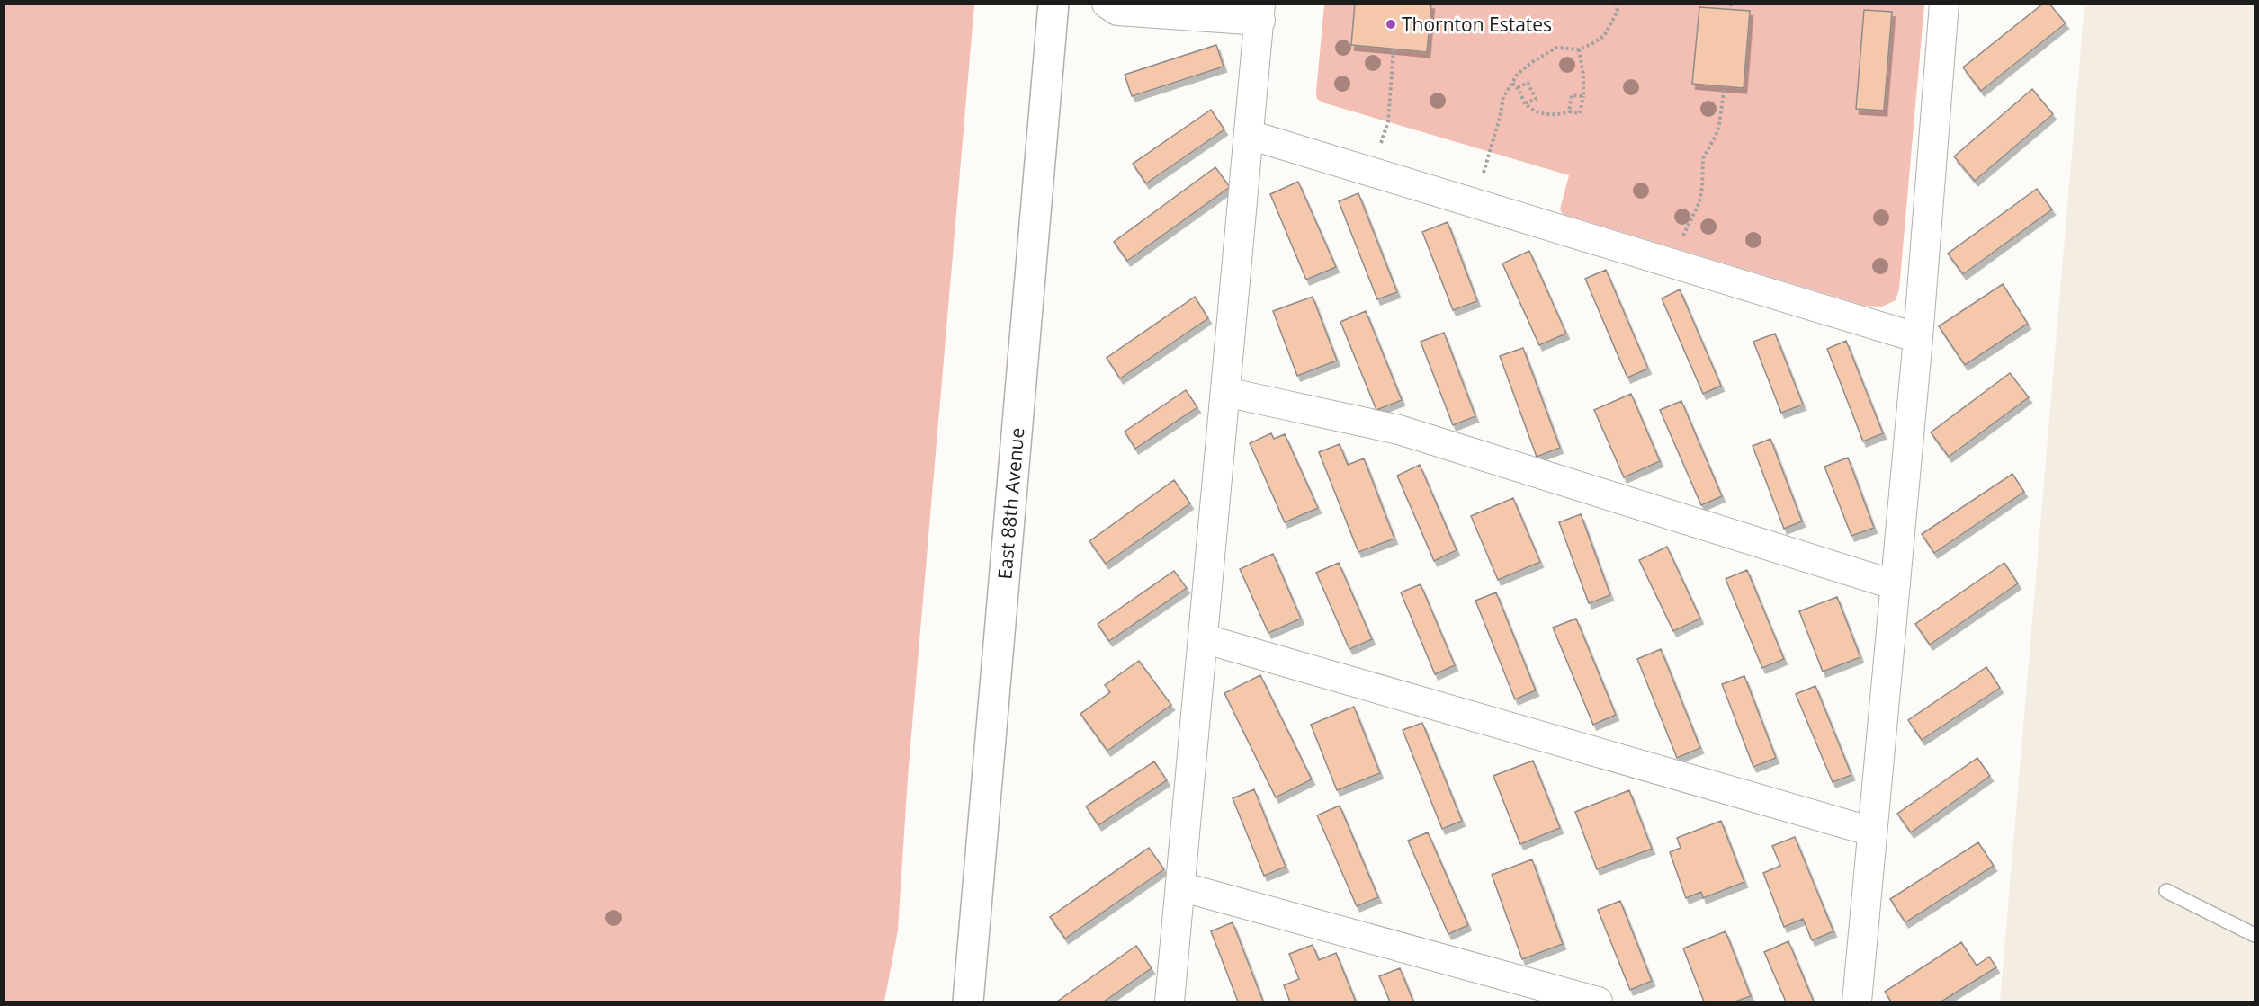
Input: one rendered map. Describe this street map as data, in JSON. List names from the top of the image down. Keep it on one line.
{"streets":{"main road":["East 88th Avenue"]},"places":["Thornton Estates"]}
